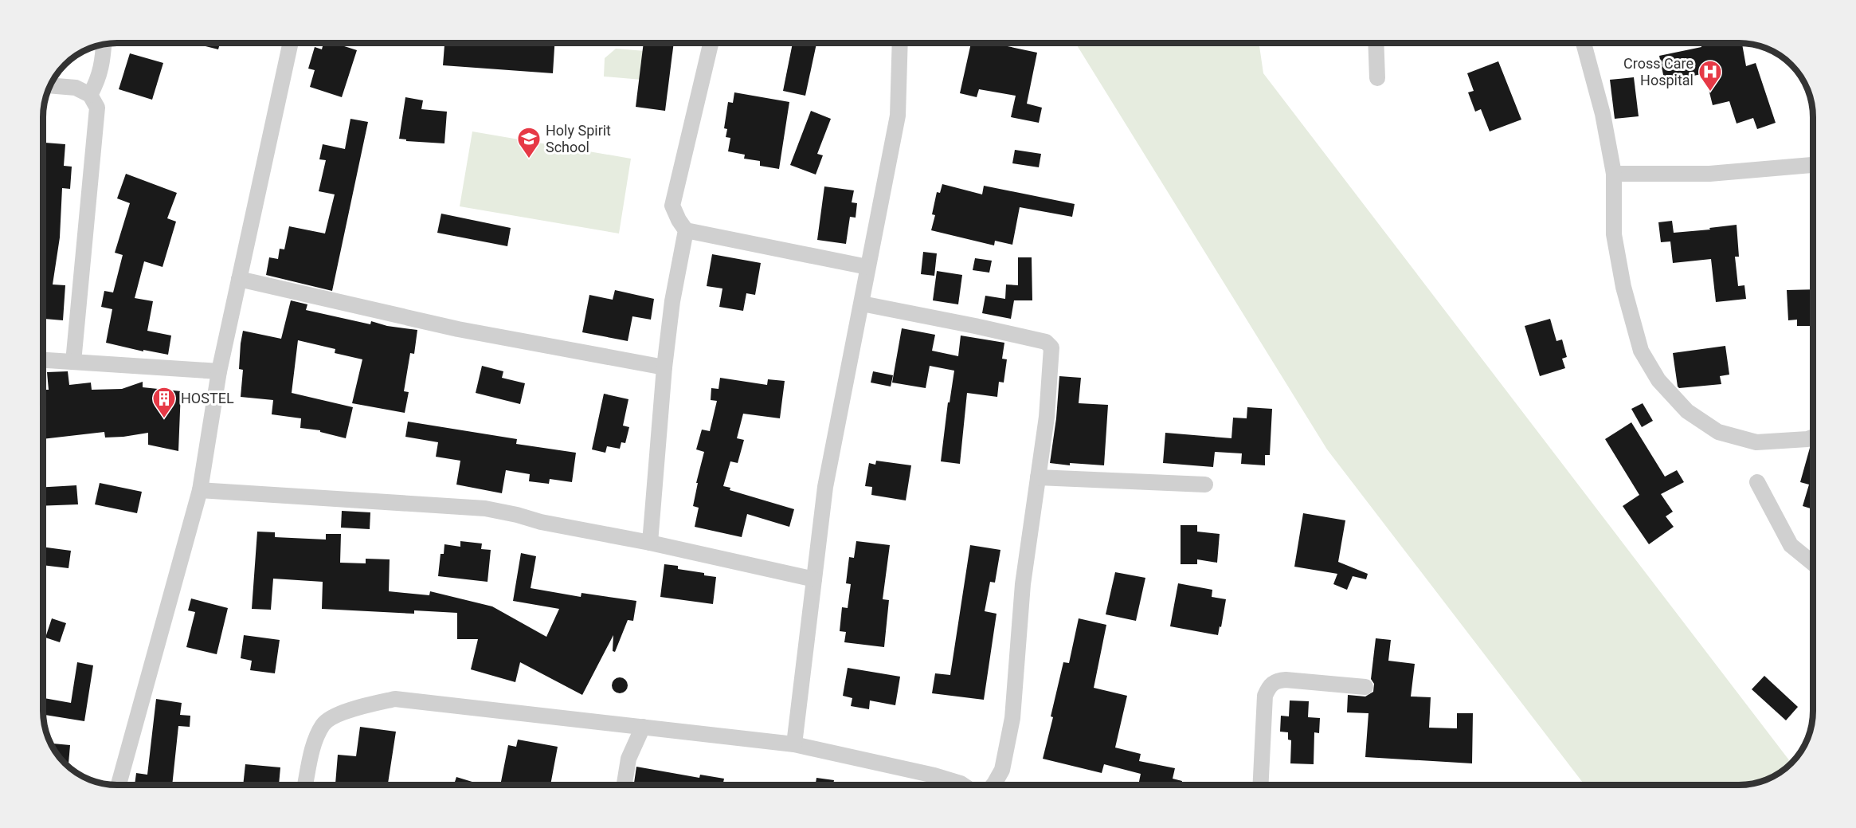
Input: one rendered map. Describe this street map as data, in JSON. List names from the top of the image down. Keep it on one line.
{"places":{"hospital":["Cross Care Hospital"],"school or university":["Holy Spirit School"],"building":["HOSTEL"]}}
